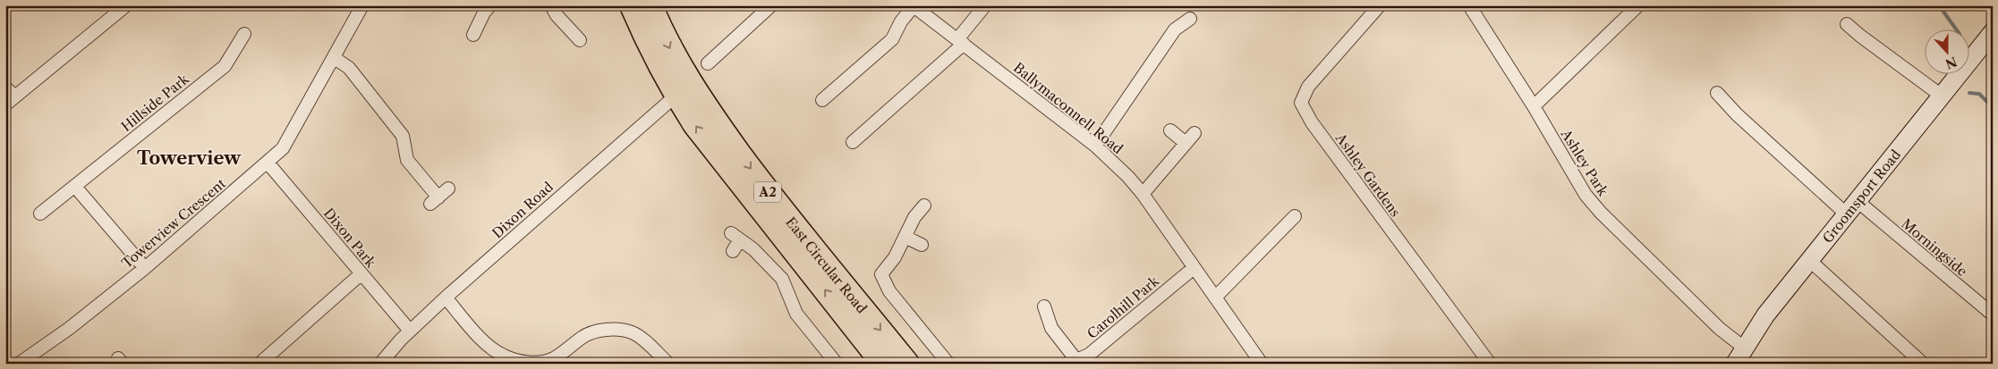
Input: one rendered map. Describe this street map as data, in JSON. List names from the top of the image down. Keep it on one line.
{"streets":{"highway":["A2","East Circular Road"],"main road":["Groomsport Road"],"street":["Hillside Park","Ballymaconnell Road","Ashley Park","Ashley Gardens","Dixon Road","Towerview Crescent","Dixon Park","Morningside","Carolhill Park"]},"crossings":[["Ballymaconnell Road","Carolhill Park"],["Ashley Park","Groomsport Road"],["Groomsport Road","Morningside"],["Dixon Road","Dixon Park"],["Dixon Road","East Circular Road"],["Towerview Crescent","Dixon Park"]],"districts":["Towerview"],"north":"bottom"}
